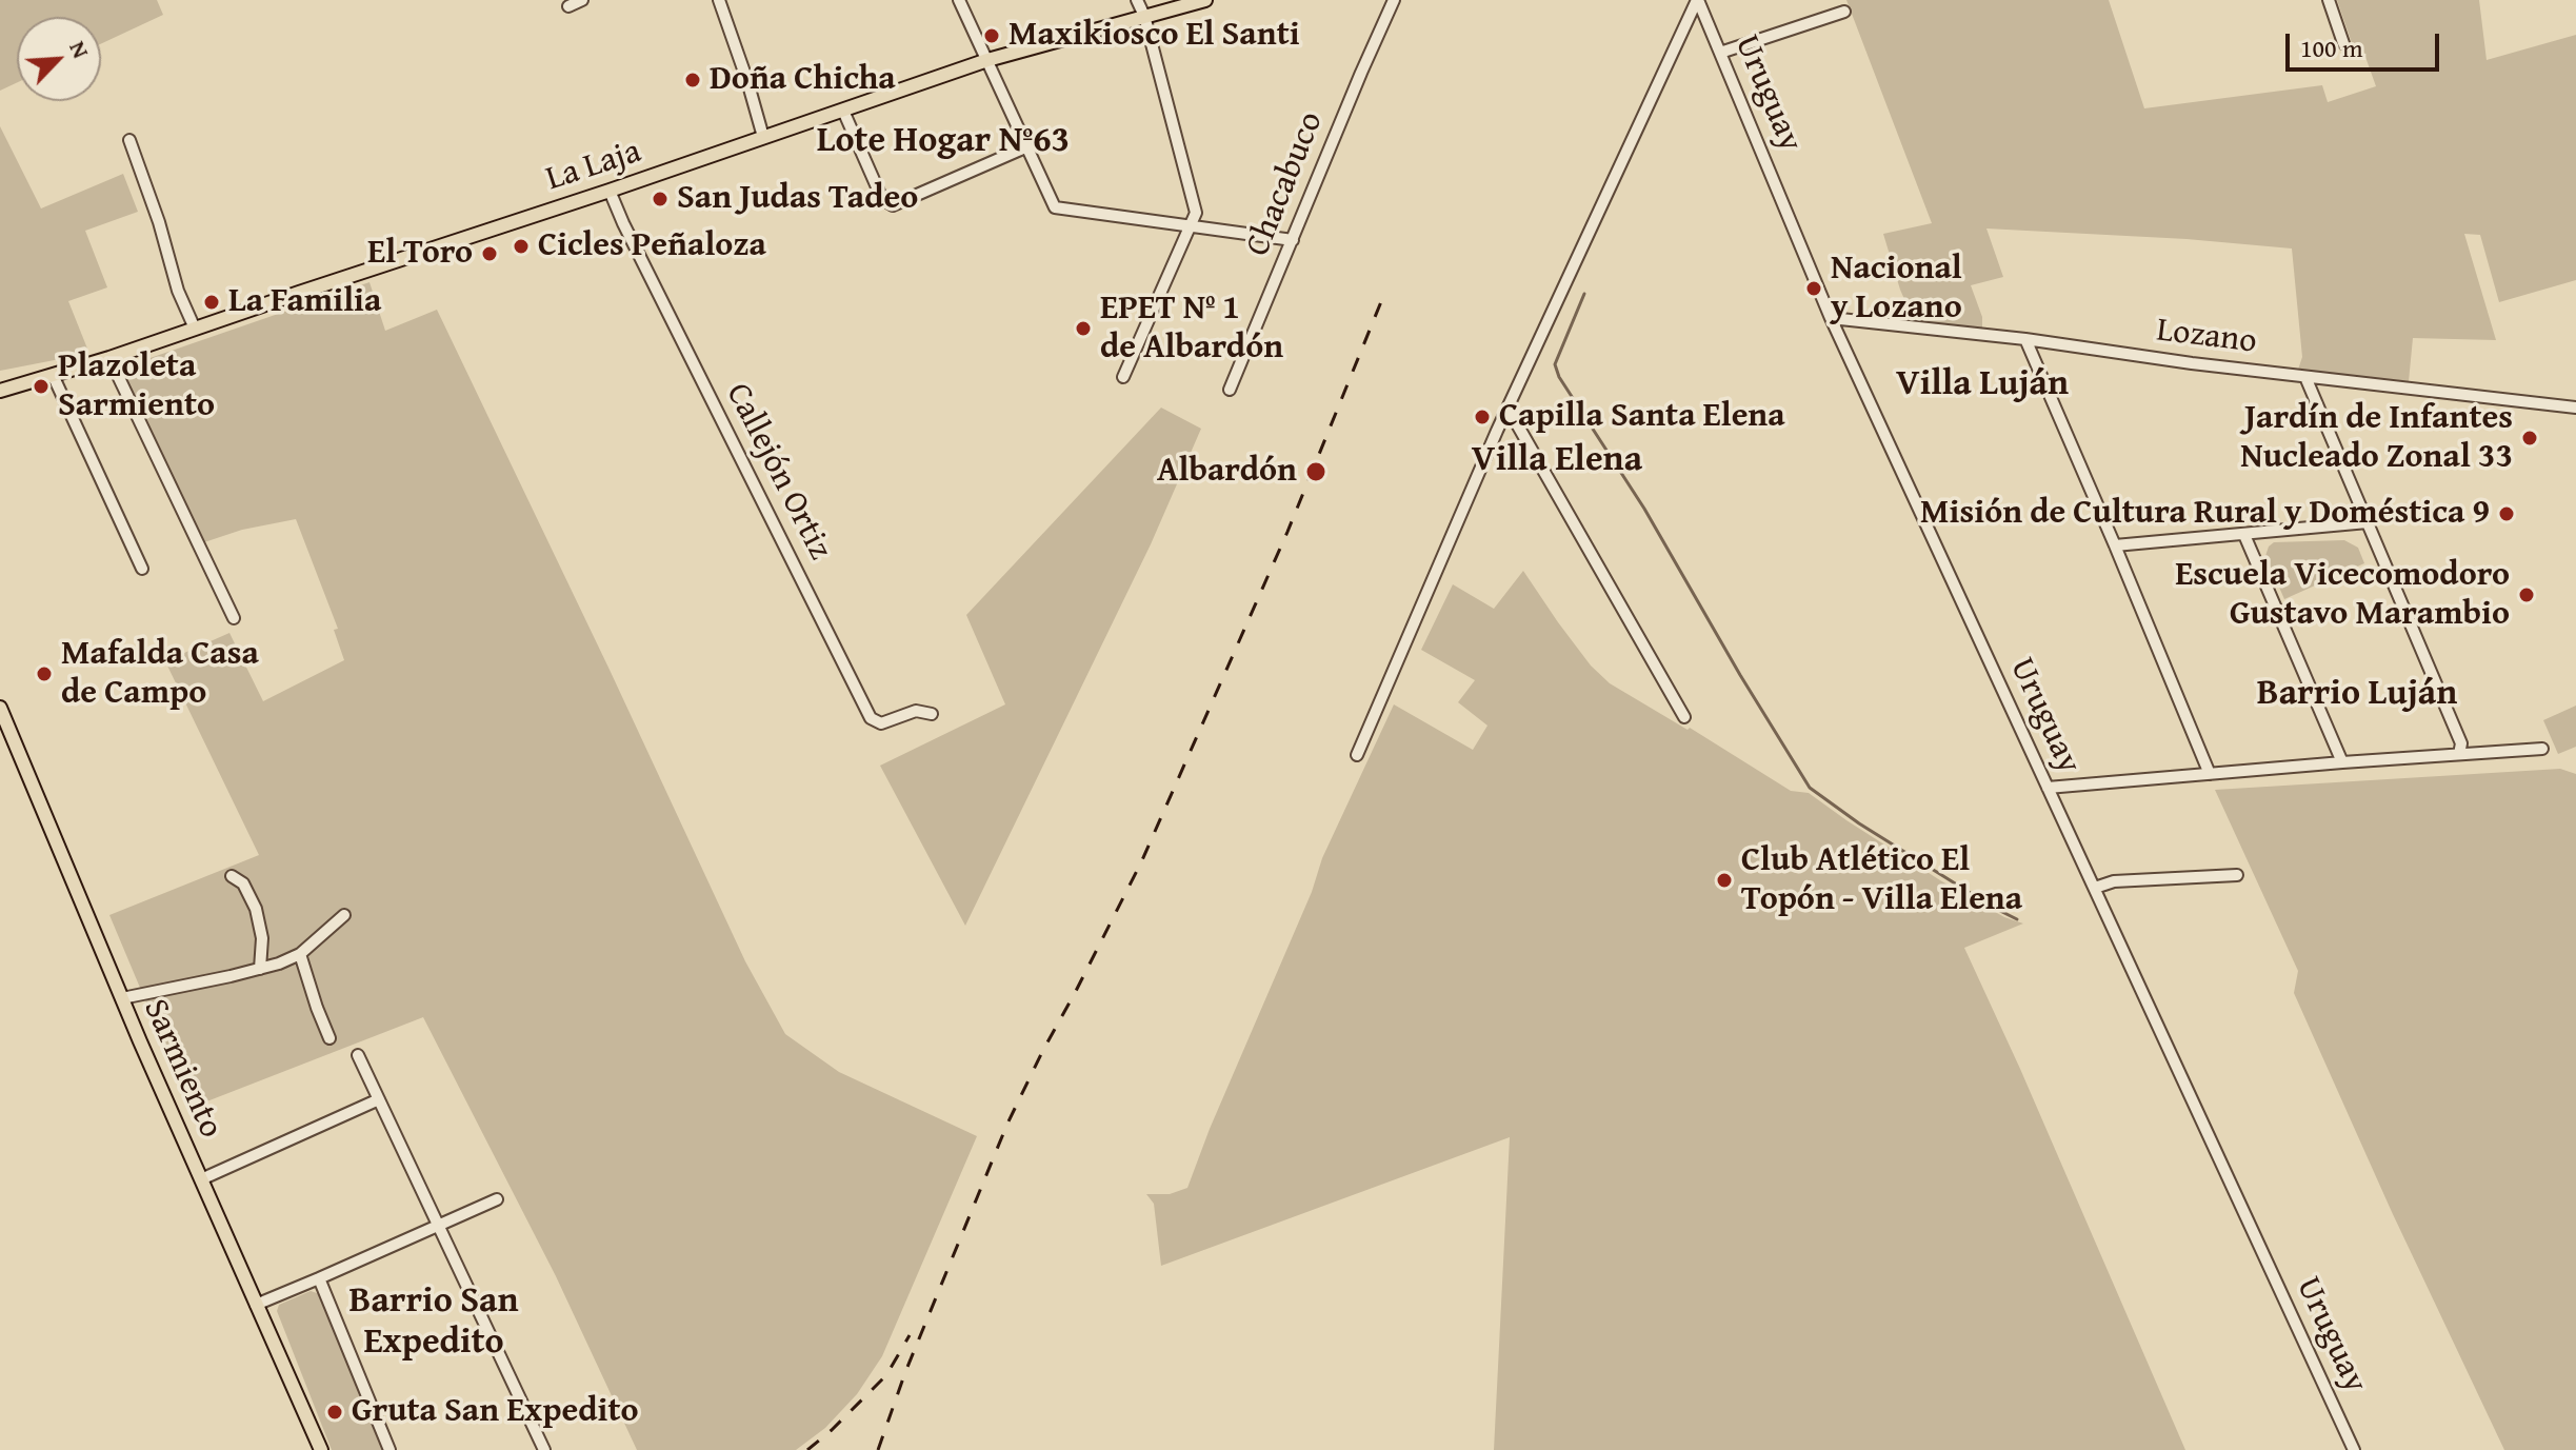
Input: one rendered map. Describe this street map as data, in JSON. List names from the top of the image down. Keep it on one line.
{"streets":{"main road":["La Laja","Sarmiento"],"street":["Uruguay","Chacabuco","Lozano","Callejón Ortiz"]},"crossings":[["Uruguay","Lozano"],["La Laja","Callejón Ortiz"]],"districts":["Lote Hogar Nº63","Villa Luján","Villa Elena","Barrio Luján","Barrio San Expedito"],"places":["Maxikiosco El Santi","Doña Chicha","San Judas Tadeo","Cicles Peñaloza","El Toro","Nacional y Lozano","La Familia","EPET Nº 1 de Albardón","Plazoleta Sarmiento","Capilla Santa Elena","Jardín de Infantes Nucleado Zonal 33","Albardón","Misión de Cultura Rural y Doméstica 9","Escuela Vicecomodoro Gustavo Marambio","Mafalda Casa de Campo","Club Atlético El Topón - Villa Elena","Gruta San Expedito"],"scale_bar":"100 m","north":"top right"}
